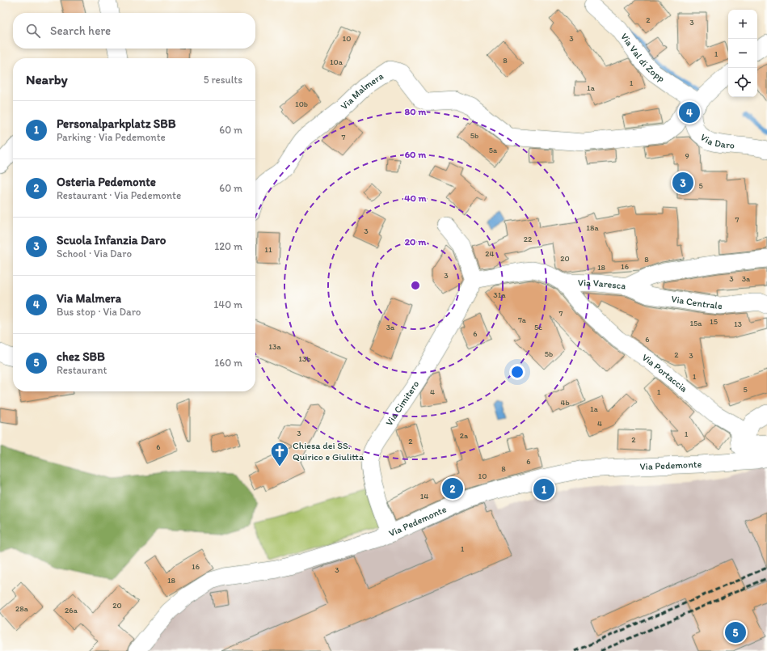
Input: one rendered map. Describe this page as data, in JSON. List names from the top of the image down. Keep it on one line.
{"streets":{"street":["Via Val di Zopp","Via Malmera","Via Daro","Via Varesca","Via Centrale","Via Portaccia","Via Cimitero","Via Pedemonte"]},"crossings":[["Via Val di Zopp","Via Malmera"],["Via Val di Zopp","Via Daro"],["Via Malmera","Via Daro"],["Via Varesca","Via Centrale"],["Via Varesca","Via Portaccia"],["Via Varesca","Via Cimitero"],["Via Cimitero","Via Pedemonte"]],"places":{"church":["Chiesa dei SS. Quirico e Giulitta"]},"house_numbers":["2","3","10","3","1","8","10a","1","1a","10b","5b","7","5a","9","5","7","18a","3","22","11","24","20","8","16","18","3","3","3a","31a","7","7a","15","15a","13","3a","5c","6","6","13a","5b","2","3","13b","1","5","4","1","4b","1a","4","3","1","2a","2","2","6","6","8","10","14","1","16","3","18","20","28a","26a"],"page":{"map_buttons":["+","−"],"search":"Search here","heading":["Nearby","5 results"],"pins":["4","3","2","1","5"],"list":[{"mark":"1","name":"Personalparkplatz SBB","note":"Parking · Via Pedemonte","value":"60 m"},{"mark":"2","name":"Osteria Pedemonte","note":"Restaurant · Via Pedemonte","value":"60 m"},{"mark":"3","name":"Scuola Infanzia Daro","note":"School · Via Daro","value":"120 m"},{"mark":"4","name":"Via Malmera","note":"Bus stop · Via Daro","value":"140 m"},{"mark":"5","name":"chez SBB","note":"Restaurant","value":"160 m"}]},"rings":["80 m","60 m","40 m","20 m"]}
